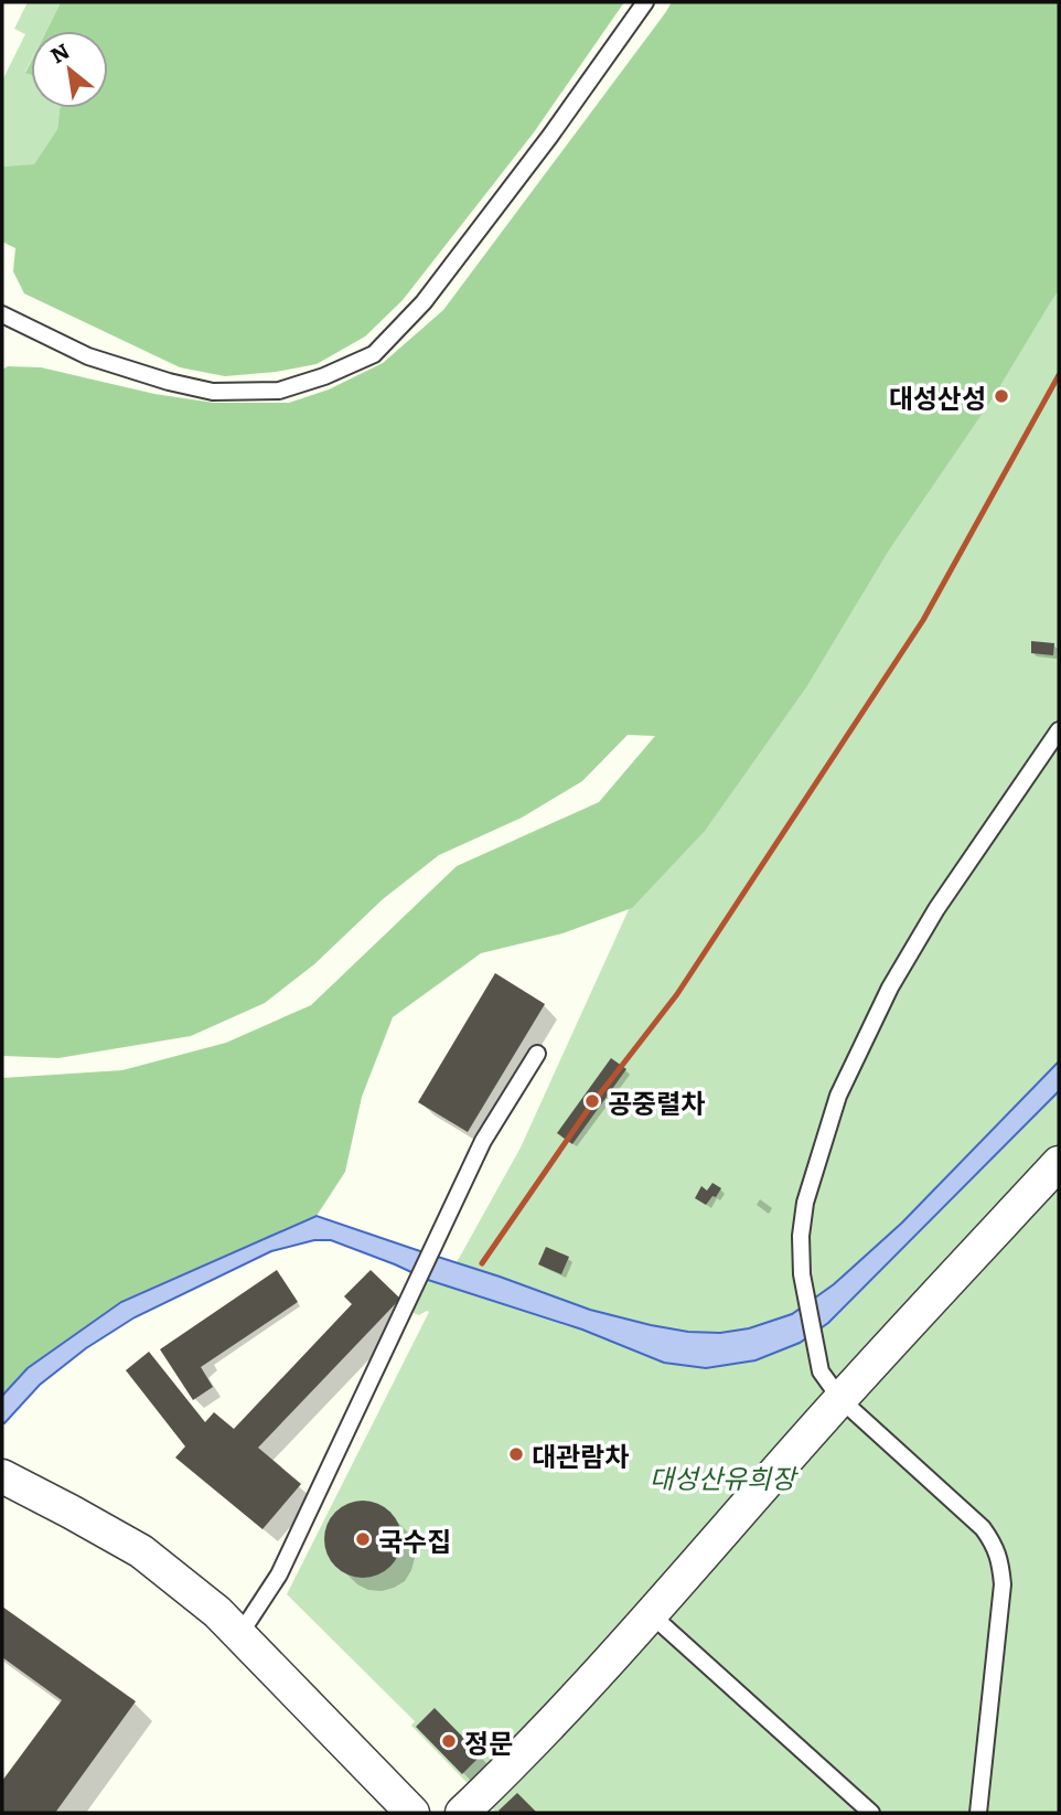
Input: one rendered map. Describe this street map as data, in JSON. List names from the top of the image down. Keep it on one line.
{"parks":["대성산유희장"],"places":["대성산성","공중렬차","대관람차","국수집","정문"],"north":"top left"}
